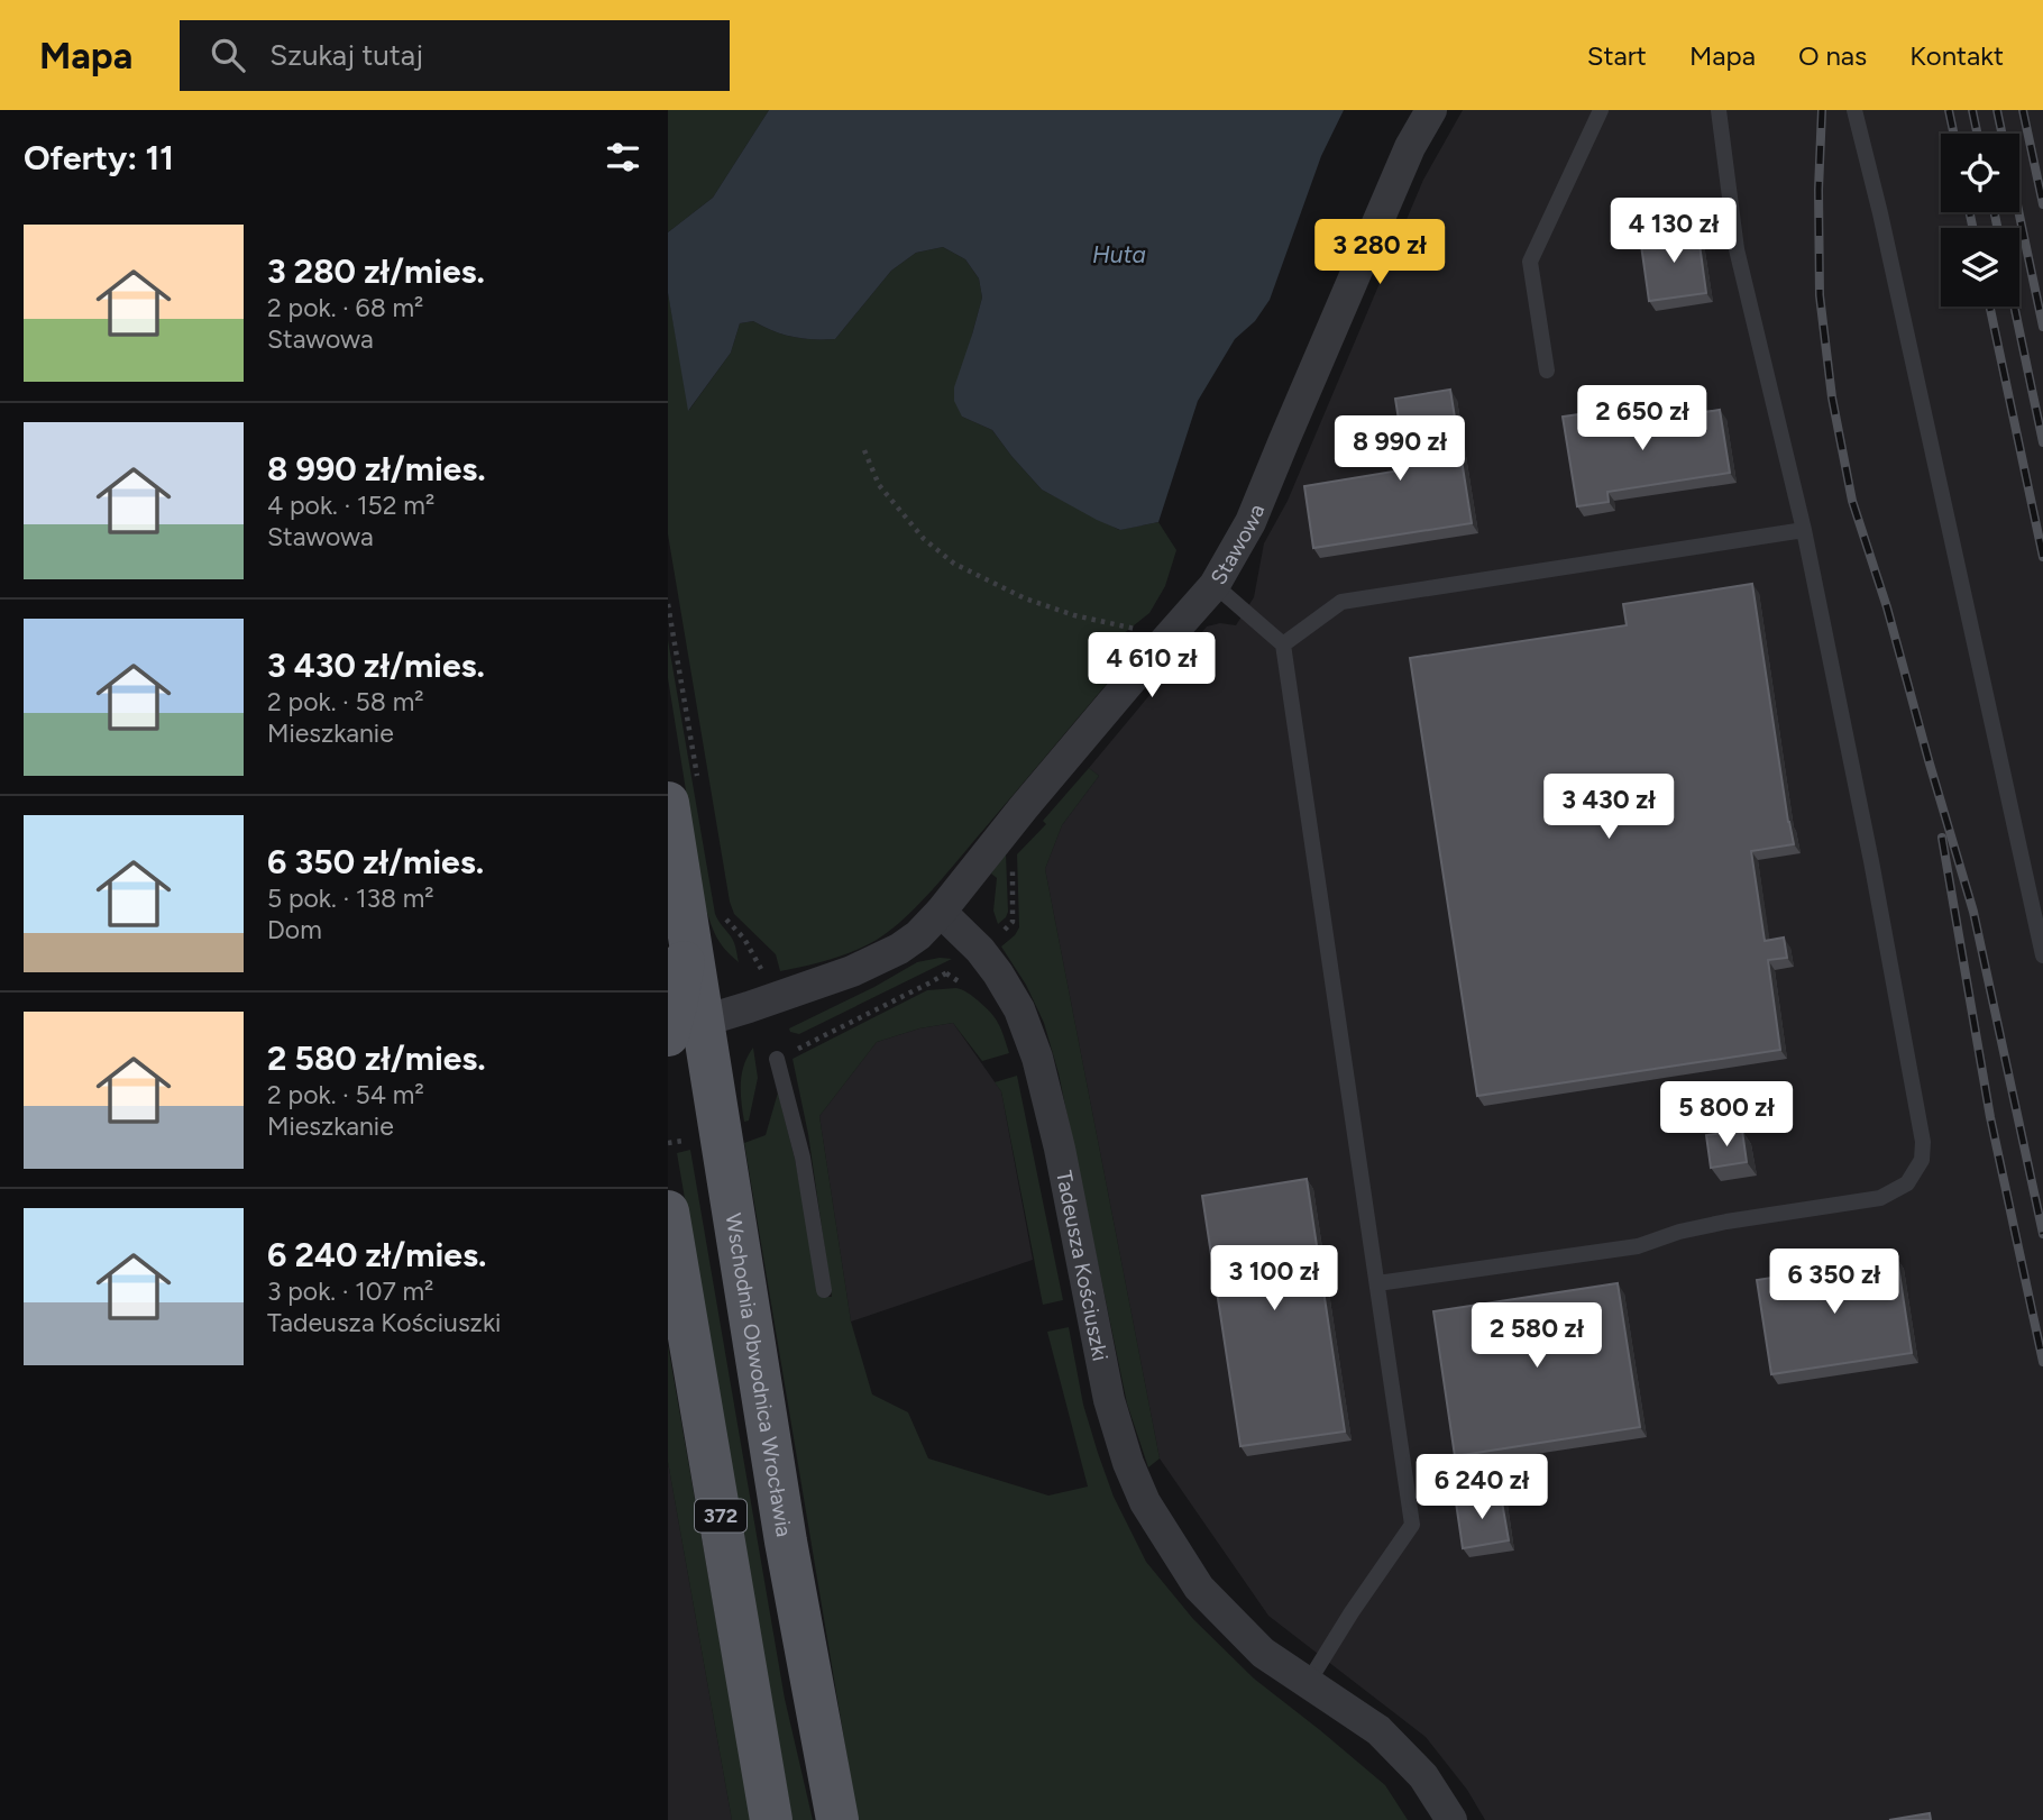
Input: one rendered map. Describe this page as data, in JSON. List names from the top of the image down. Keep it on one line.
{"streets":{"main road":["Wschodnia Obwodnica Wrocławia","372"],"street":["Stawowa","Tadeusza Kościuszki"]},"crossings":[["Stawowa","Tadeusza Kościuszki"]],"water":["Huta"],"page":{"header":"Mapa","search":"Szukaj tutaj","nav":["Start","Mapa","O nas","Kontakt"],"heading":"Oferty: 11","price":["4 130 zł","3 280 zł","2 650 zł","8 990 zł","4 610 zł","3 430 zł","5 800 zł","3 100 zł","6 350 zł","2 580 zł","6 240 zł"],"list":[{"name":"3 280 zł/mies.","note":"2 pok. · 68 m² · Stawowa"},{"name":"8 990 zł/mies.","note":"4 pok. · 152 m² · Stawowa"},{"name":"3 430 zł/mies.","note":"2 pok. · 58 m² · Mieszkanie"},{"name":"6 350 zł/mies.","note":"5 pok. · 138 m² · Dom"},{"name":"2 580 zł/mies.","note":"2 pok. · 54 m² · Mieszkanie"},{"name":"6 240 zł/mies.","note":"3 pok. · 107 m² · Tadeusza Kościuszki"}]}}
